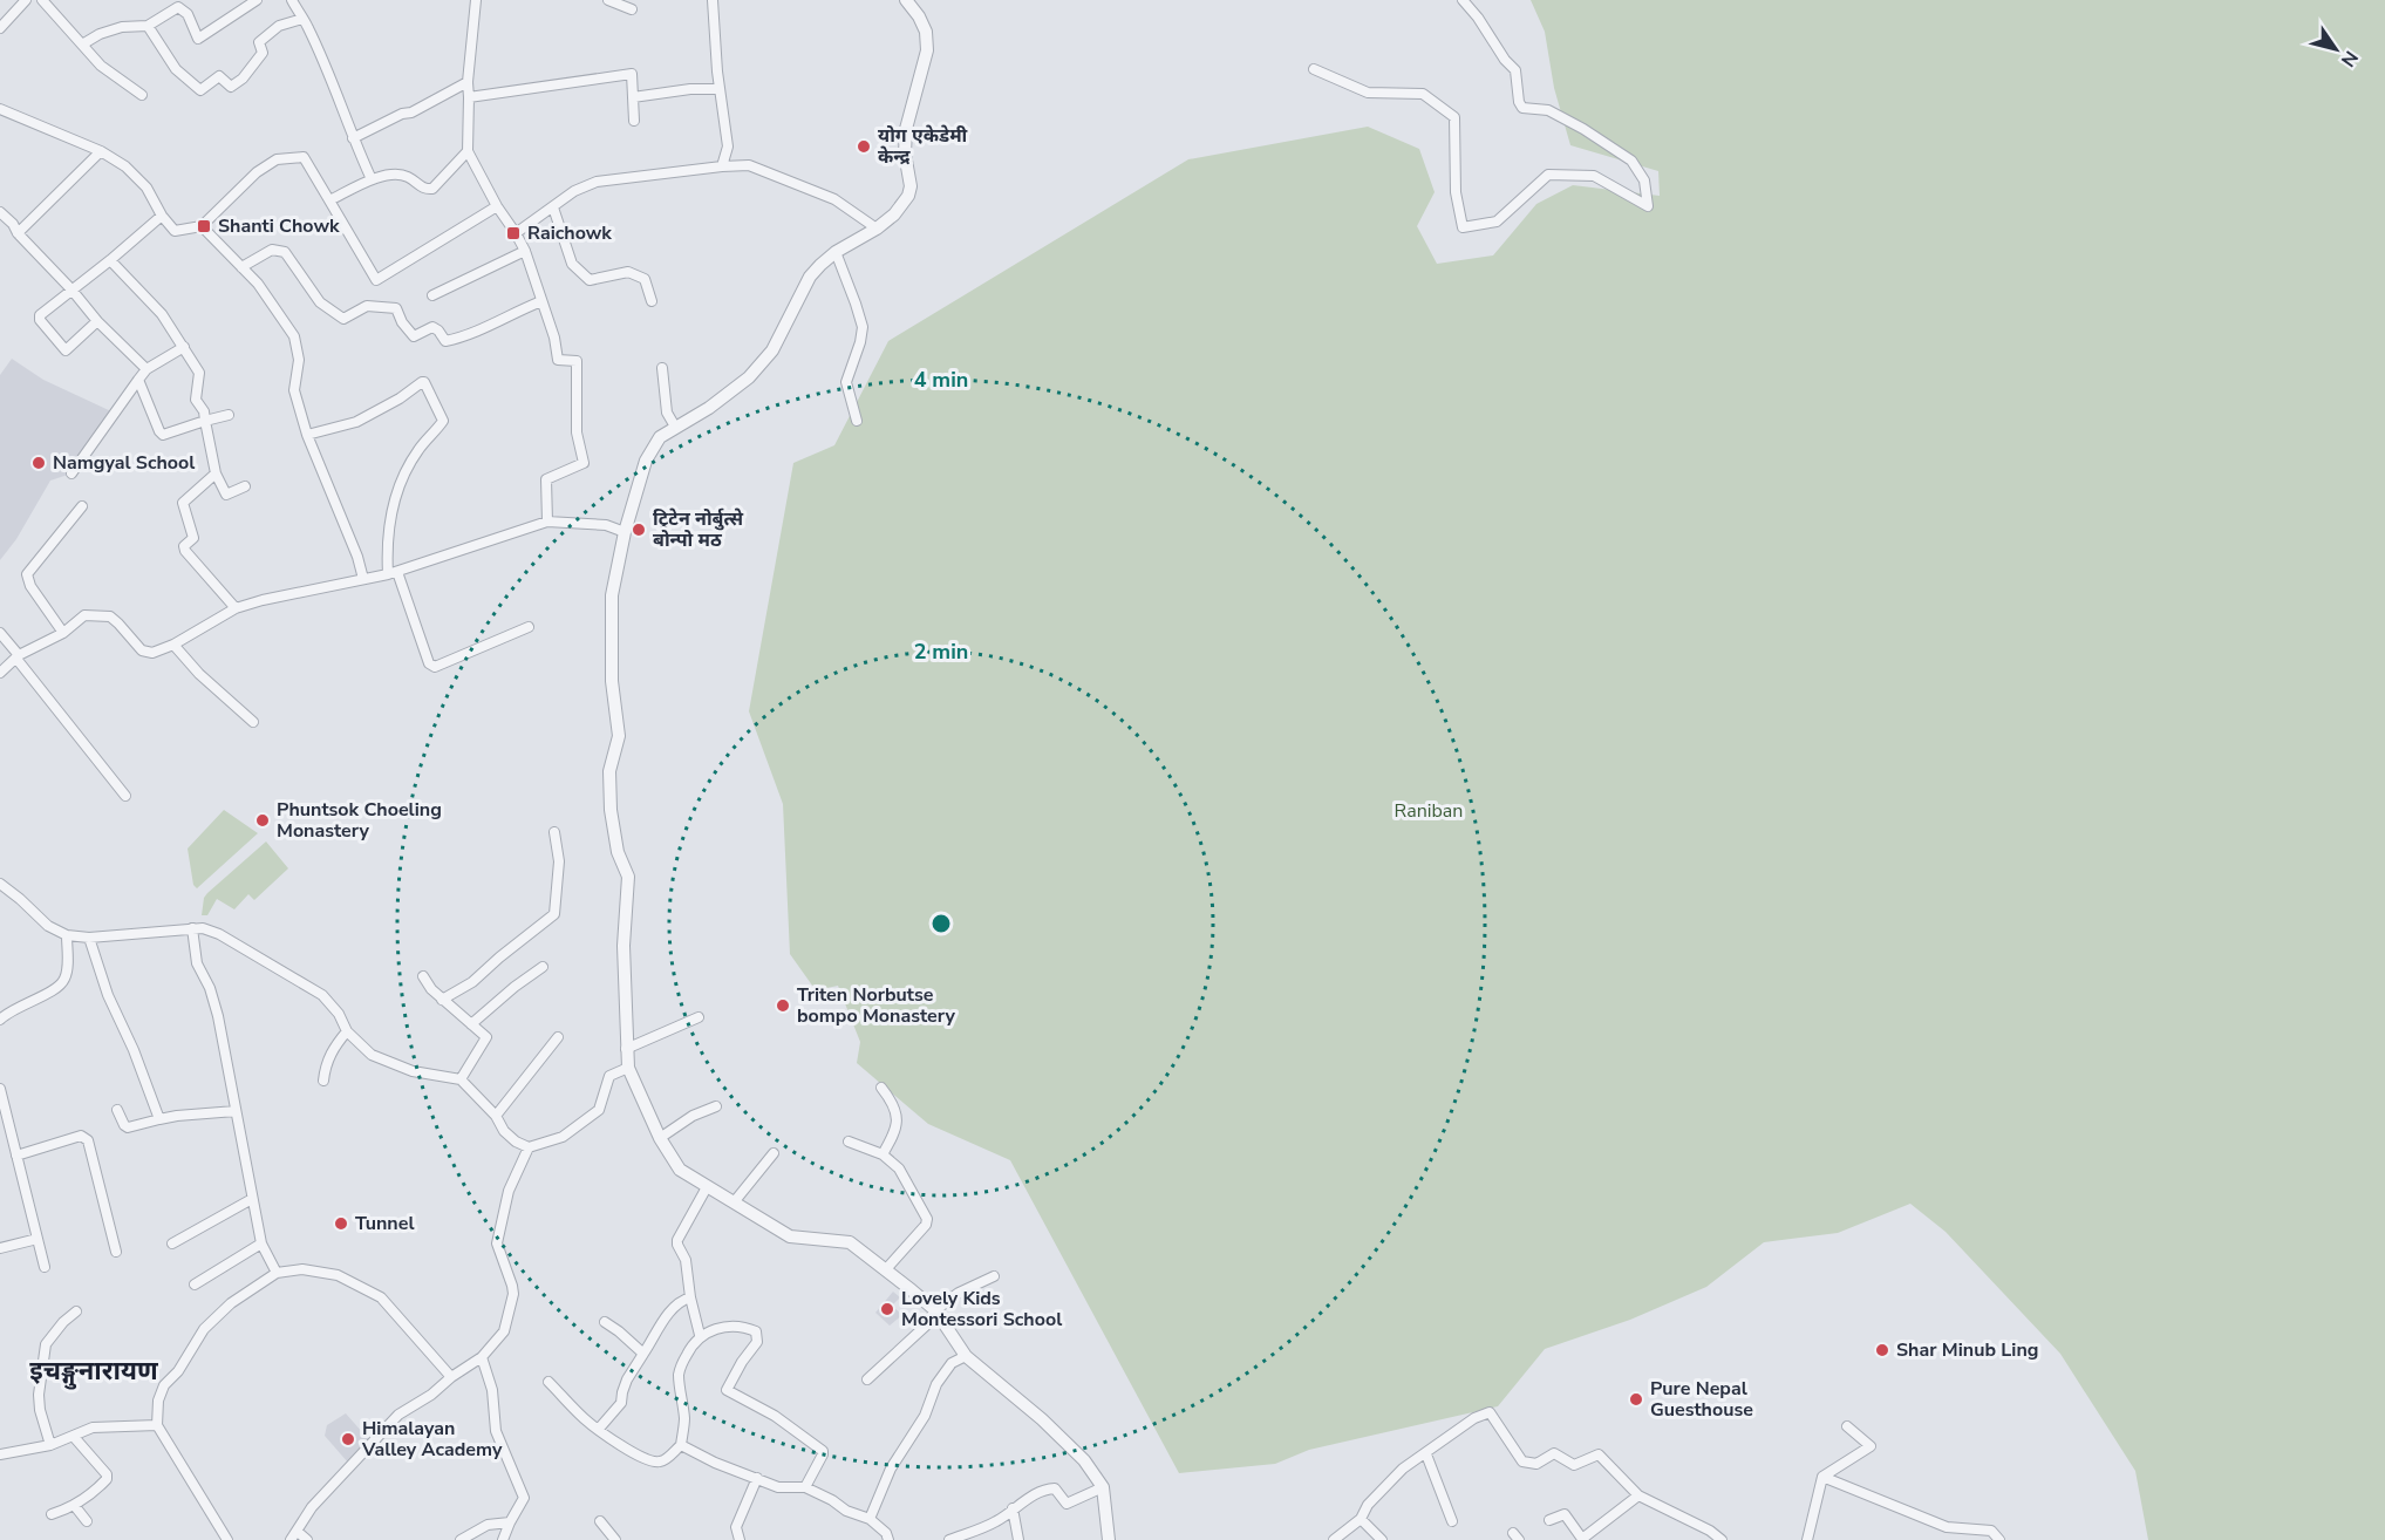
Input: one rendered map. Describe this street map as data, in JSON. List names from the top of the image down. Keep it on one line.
{"districts":["इचङ्गुनारायण"],"parks":["Raniban"],"places":{"other":["योग एकेडेमी केन्द्र","Namgyal School","ट्रिटेन नोर्बुत्से बोन्पो मठ","Phuntsok Choeling Monastery","Triten Norbutse bompo Monastery","Tunnel","Lovely Kids Montessori School","Shar Minub Ling","Pure Nepal Guesthouse","Himalayan Valley Academy"],"transit":["Shanti Chowk","Raichowk"]},"north":"bottom right","rings":["4 min","2 min"]}
